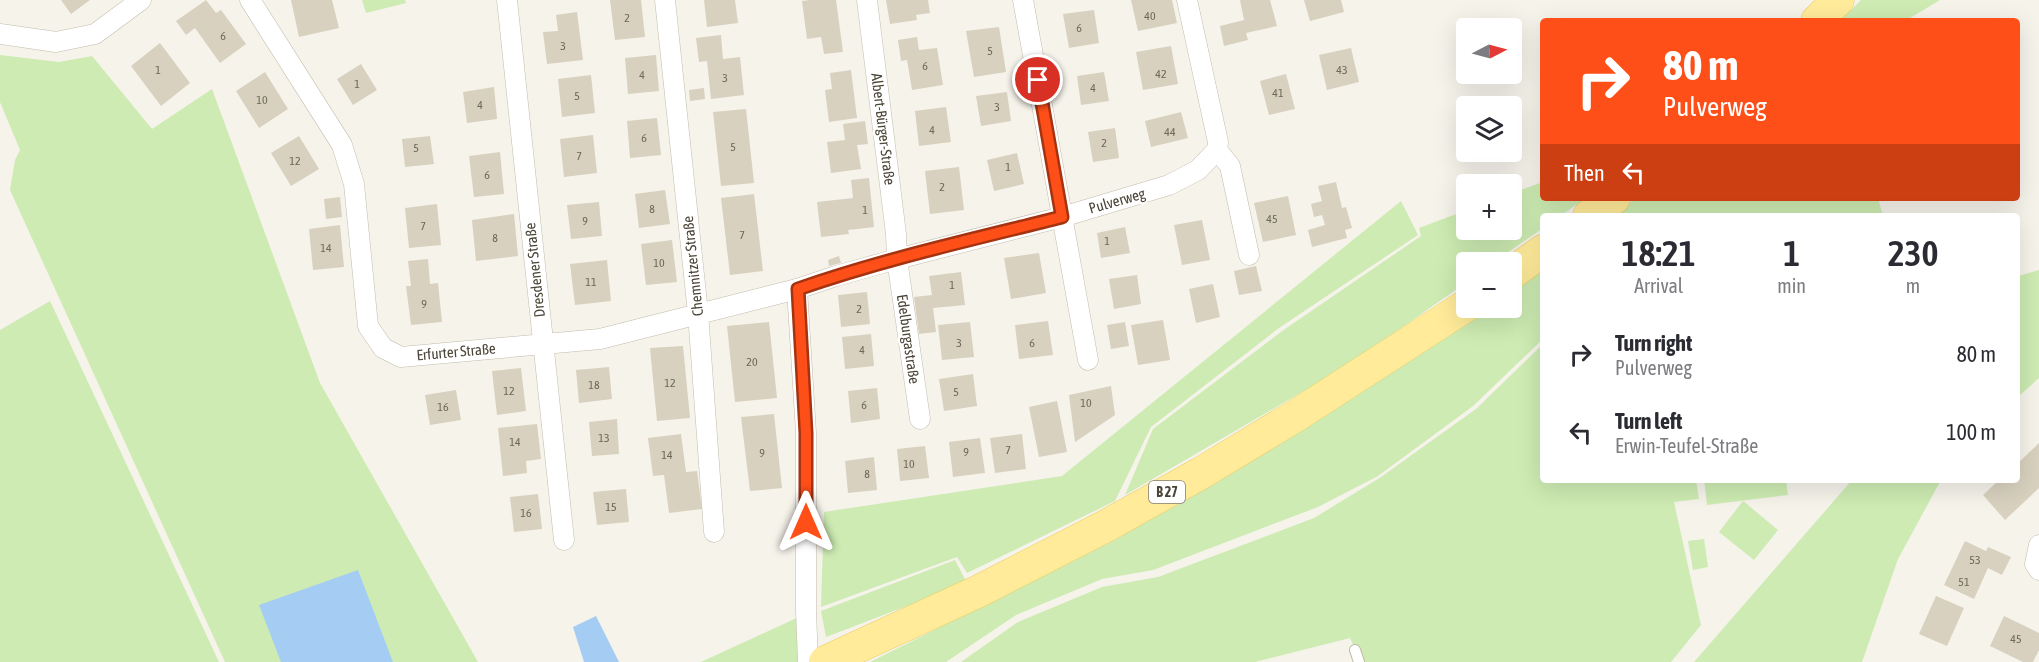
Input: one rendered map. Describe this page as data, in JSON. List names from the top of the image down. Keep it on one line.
{"streets":{"main road":["B 27"],"street":["Albert-Bürger-Straße","Pulverweg","Chemnitzer Straße","Dresdener Straße","Edelburgastraße","Erfurter Straße"]},"crossings":[["Albert-Bürger-Straße","Pulverweg"],["Albert-Bürger-Straße","Edelburgastraße"],["Pulverweg","Edelburgastraße"],["Pulverweg","Erfurter Straße"],["Chemnitzer Straße","Erfurter Straße"],["Dresdener Straße","Erfurter Straße"]],"house_numbers":["40","2","6","6","3","5","6","1","43","42","4","3","1","4","41","5","10","4","3","4","44","6","2","5","5","7","12","1","6","2","8","1","45","9","7","7","8","1","14","10","11","1","9","2","3","6","4","20","12","18","12","5","10","6","16","13","14","7","9","9","14","10","8","15","16","53","51","45"],"north":"right","page":{"map_buttons":["+","−"],"turn":["80 m","Pulverweg"],"then":"Then","eta":["18:21","Arrival","1","min","230","m"],"list":[{"name":"Turn right","note":"Pulverweg","value":"80 m"},{"name":"Turn left","note":"Erwin-Teufel-Straße","value":"100 m"}]}}
